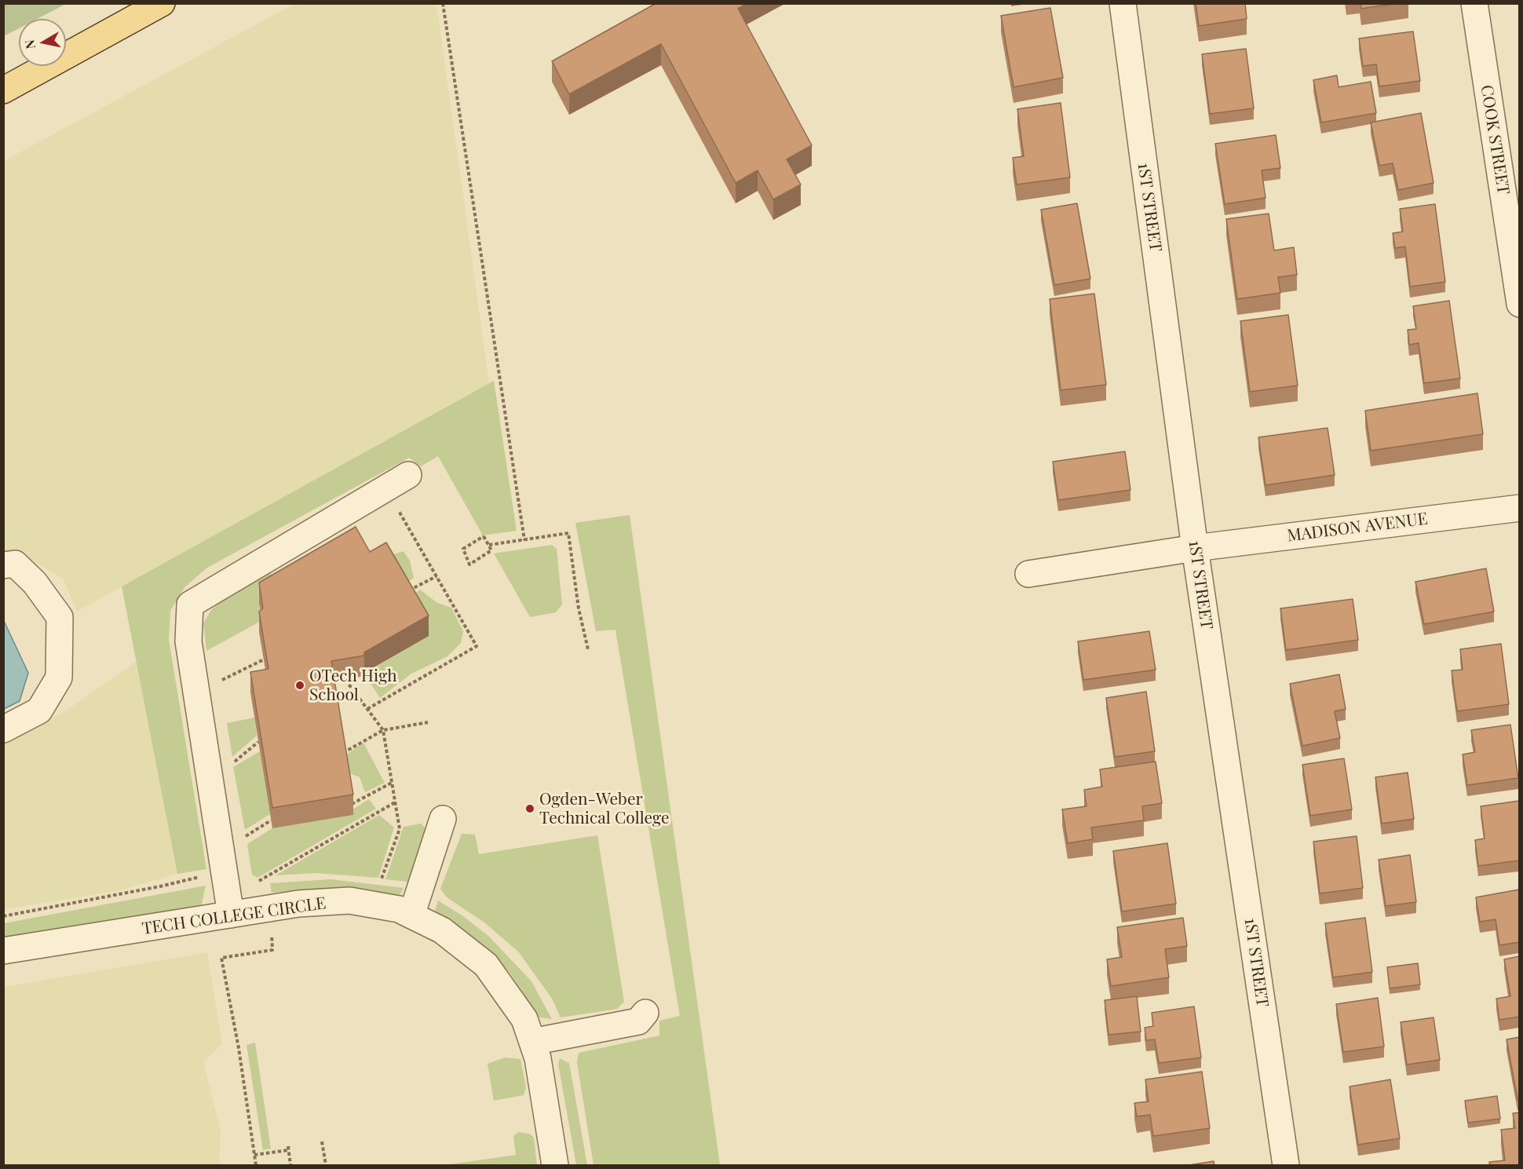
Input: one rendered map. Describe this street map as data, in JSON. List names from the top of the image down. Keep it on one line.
{"streets":{"street":["COOK STREET","1ST STREET","MADISON AVENUE","TECH COLLEGE CIRCLE"]},"crossings":[["1ST STREET","MADISON AVENUE"]],"places":["OTech High School","Ogden-Weber Technical College"],"north":"left"}
